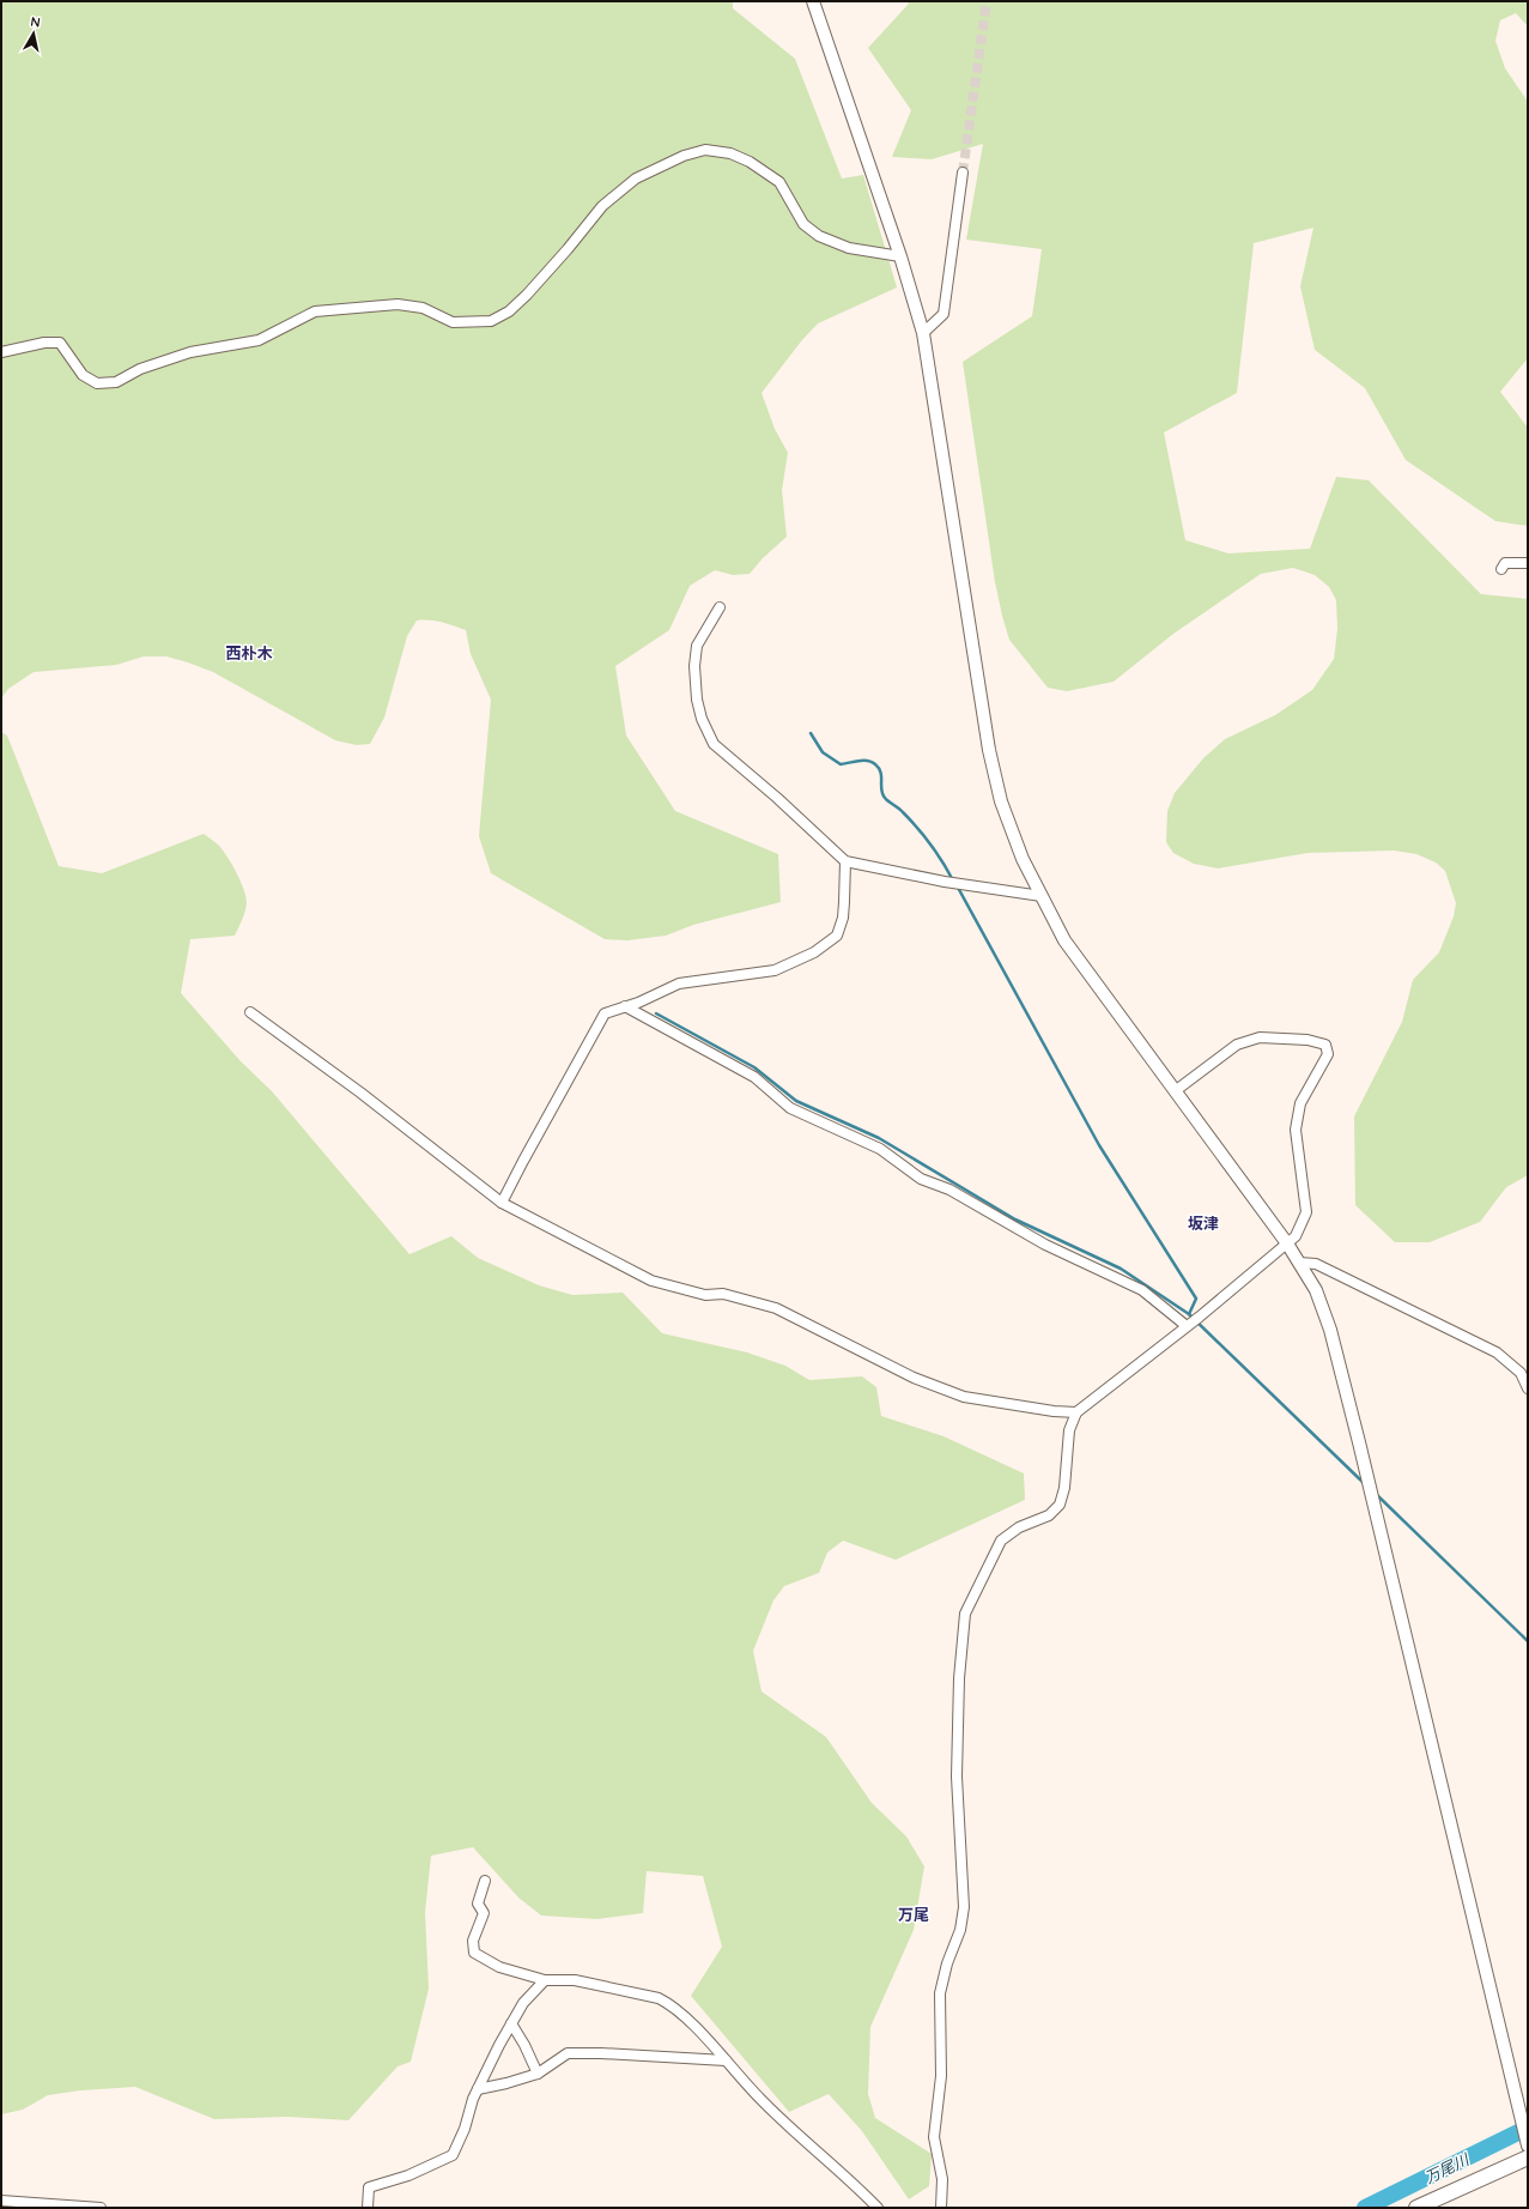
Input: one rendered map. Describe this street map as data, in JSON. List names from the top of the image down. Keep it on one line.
{"districts":["西朴木","坂津","万尾"],"water":["万尾川"],"north":"top"}
